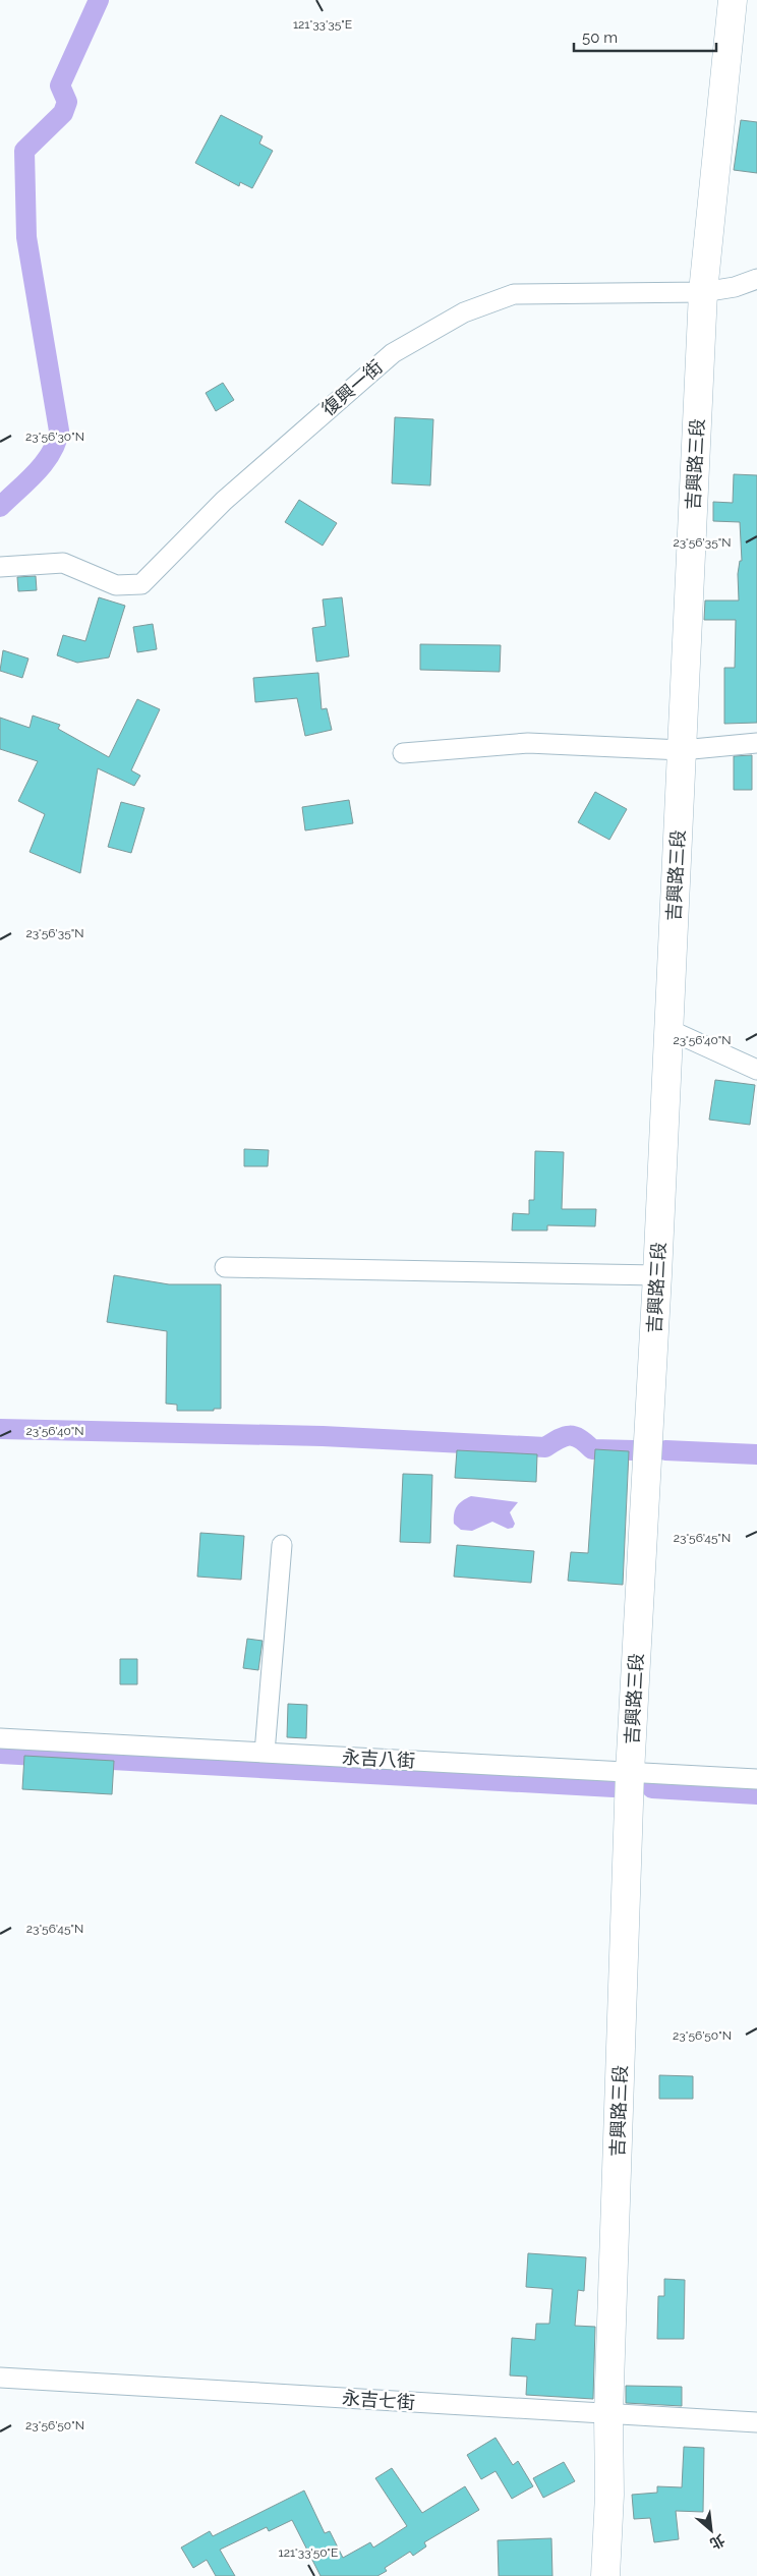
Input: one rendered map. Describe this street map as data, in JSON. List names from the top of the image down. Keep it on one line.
{"streets":{"street":["復興一街","吉興路三段","永吉八街","永吉七街"]},"crossings":[["復興一街","吉興路三段"],["吉興路三段","永吉八街"],["吉興路三段","永吉七街"]],"scale_bar":"50 m","north":"bottom right","coordinates":["121°33'35\"E","23°56'30\"N","23°56'35\"N","23°56'40\"N","23°56'45\"N","23°56'50\"N","121°33'50\"E"]}
